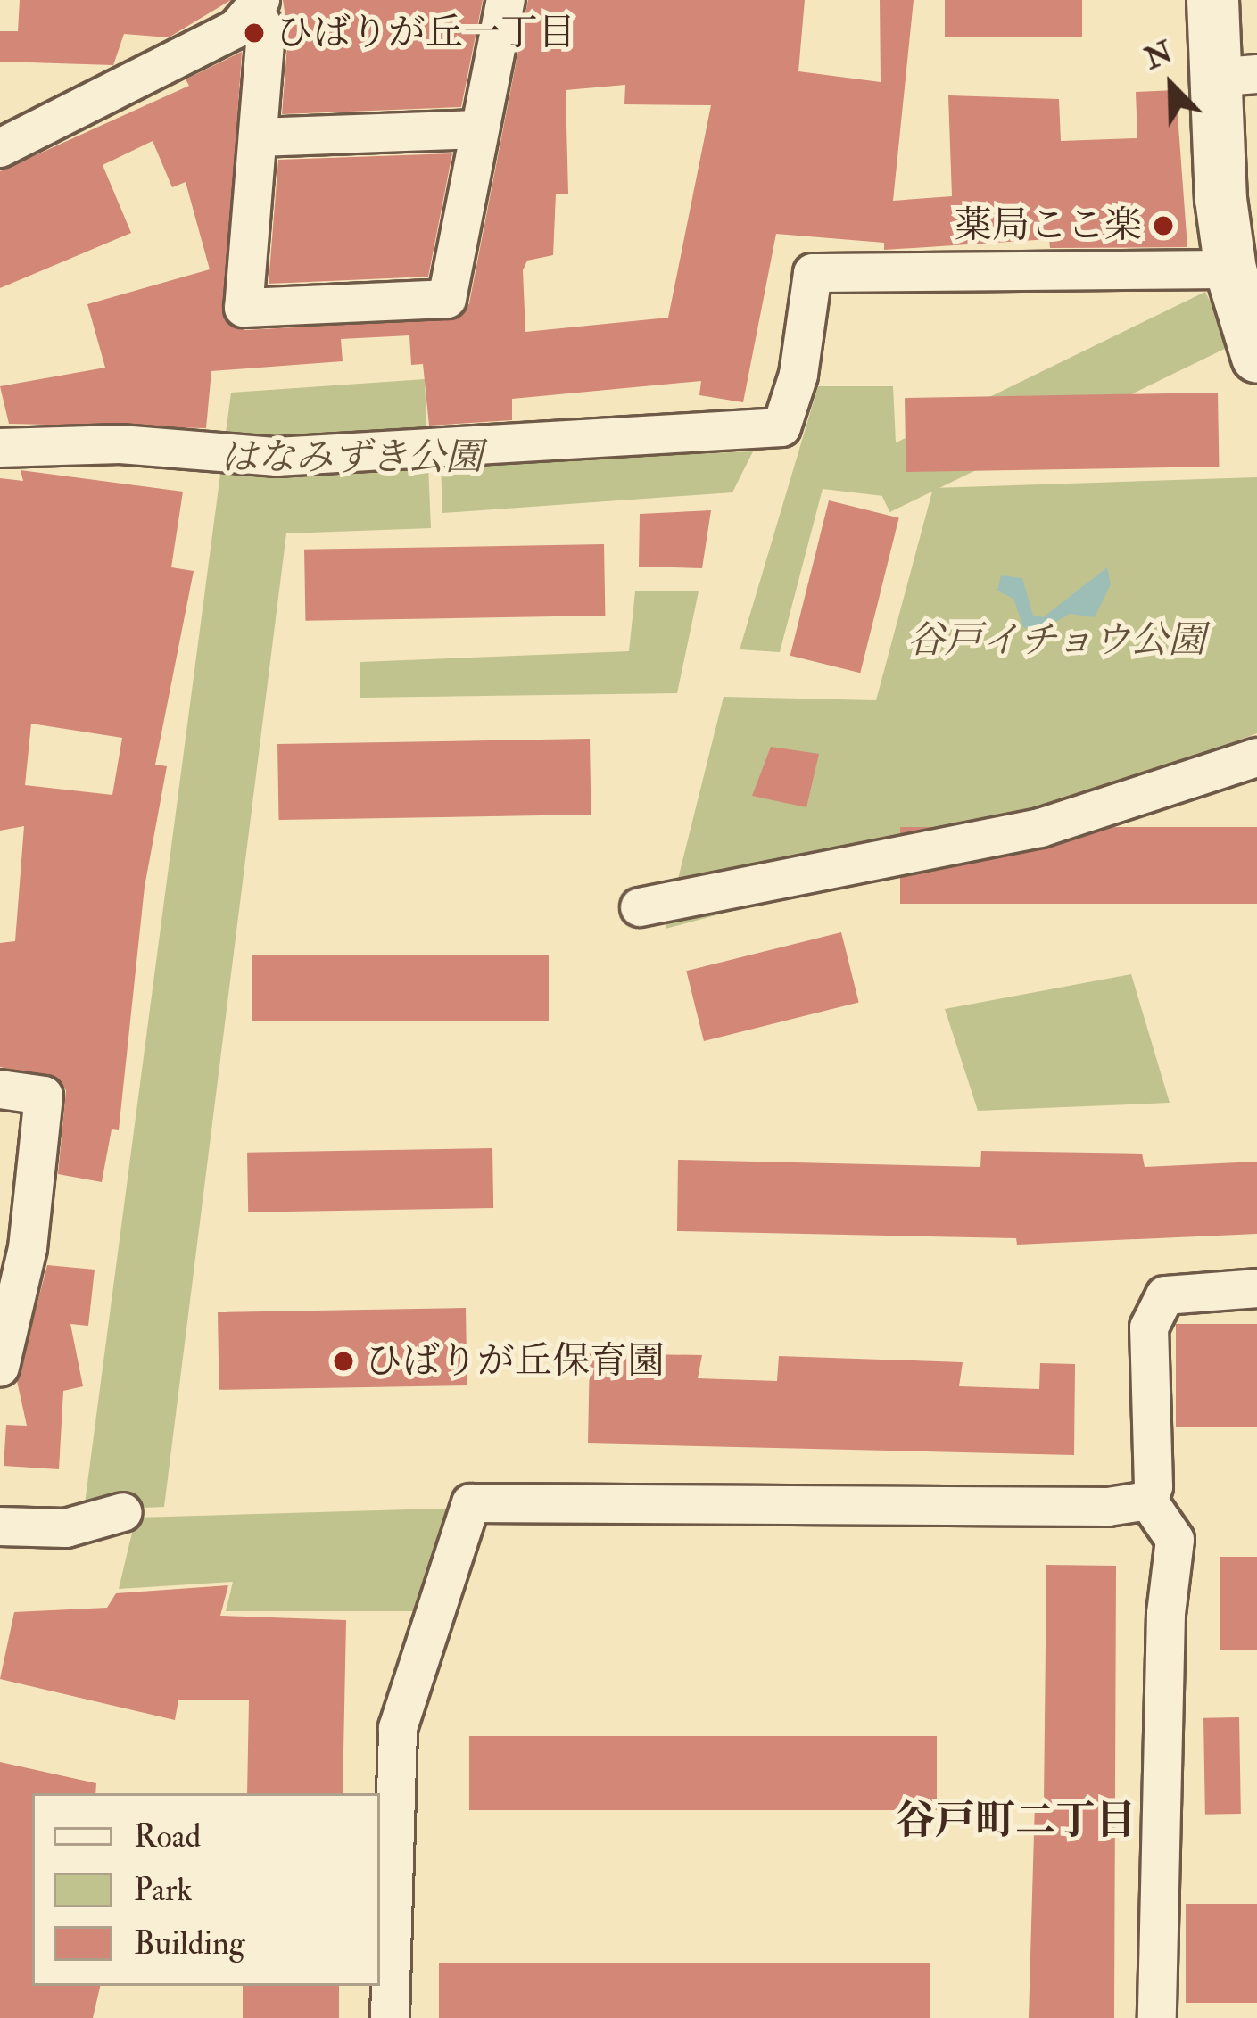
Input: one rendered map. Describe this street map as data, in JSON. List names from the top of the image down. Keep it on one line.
{"districts":["谷戸町二丁目"],"parks":["はなみずき公園","谷戸イチョウ公園"],"places":["ひばりが丘一丁目","薬局ここ楽","ひばりが丘保育園"],"legend":["Road","Park","Building"],"north":"top left"}
